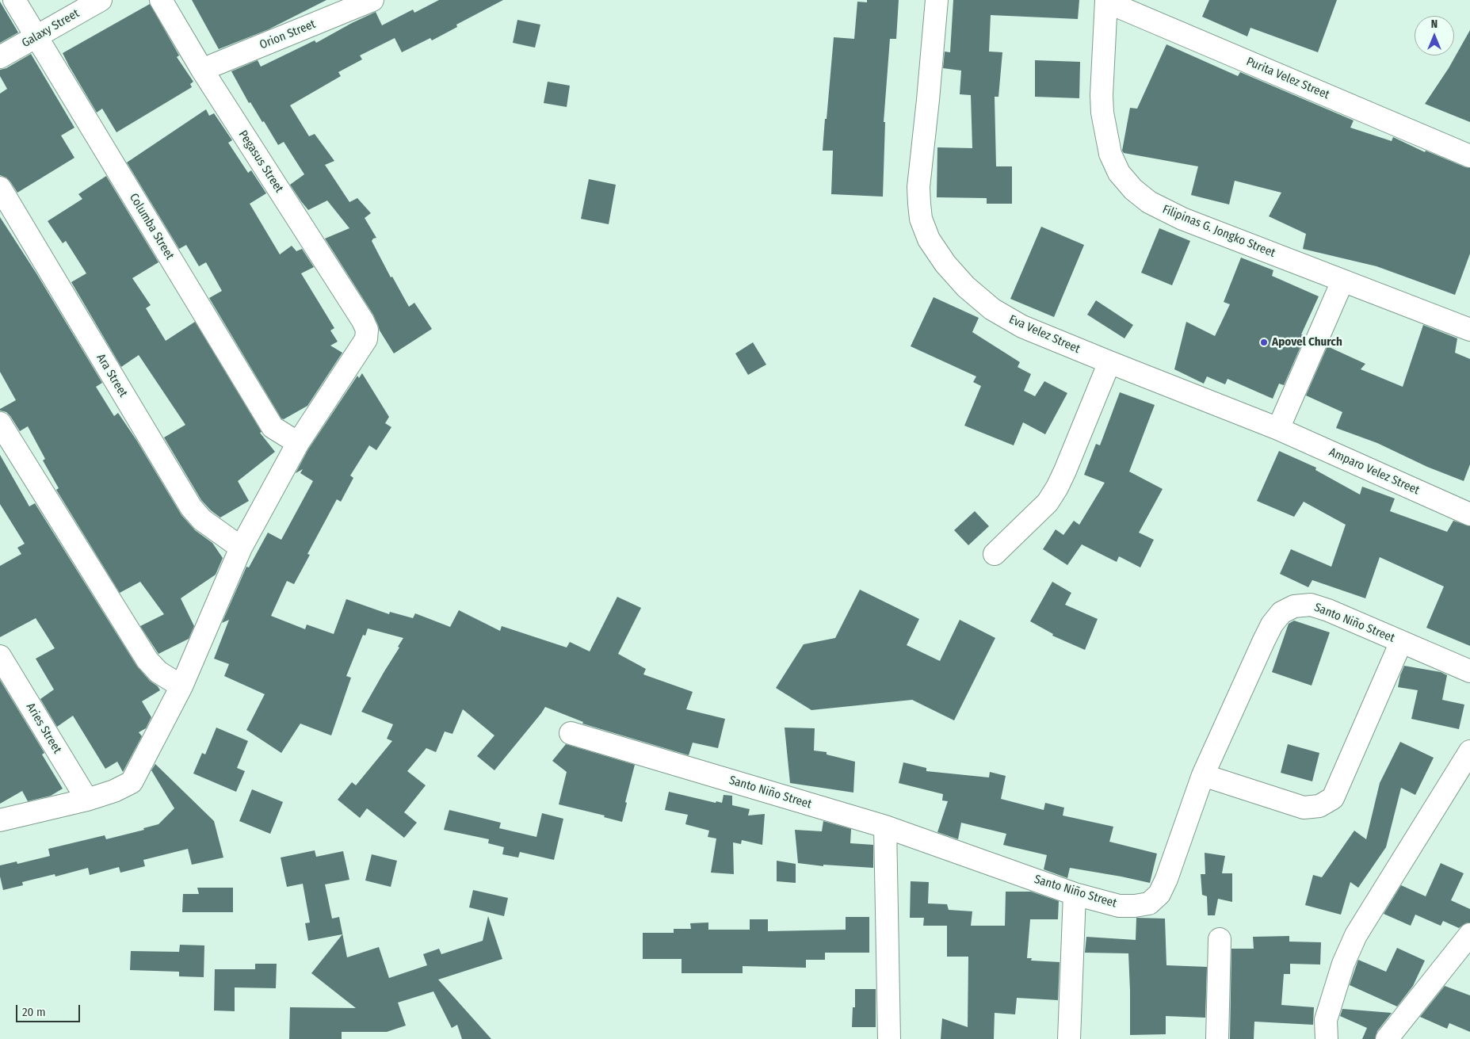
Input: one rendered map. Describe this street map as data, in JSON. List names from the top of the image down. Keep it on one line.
{"streets":{"street":["Galaxy Street","Orion Street","Purita Velez Street","Pegasus Street","Columba Street","Filipinas G. Jongko Street","Eva Velez Street","Ara Street","Amparo Velez Street","Santo Niño Street","Aries Street"]},"crossings":[["Galaxy Street","Columba Street"],["Orion Street","Pegasus Street"],["Purita Velez Street","Filipinas G. Jongko Street"],["Pegasus Street","Columba Street"],["Eva Velez Street","Amparo Velez Street"]],"places":["Apovel Church"],"scale_bar":"20 m","north":"top"}
